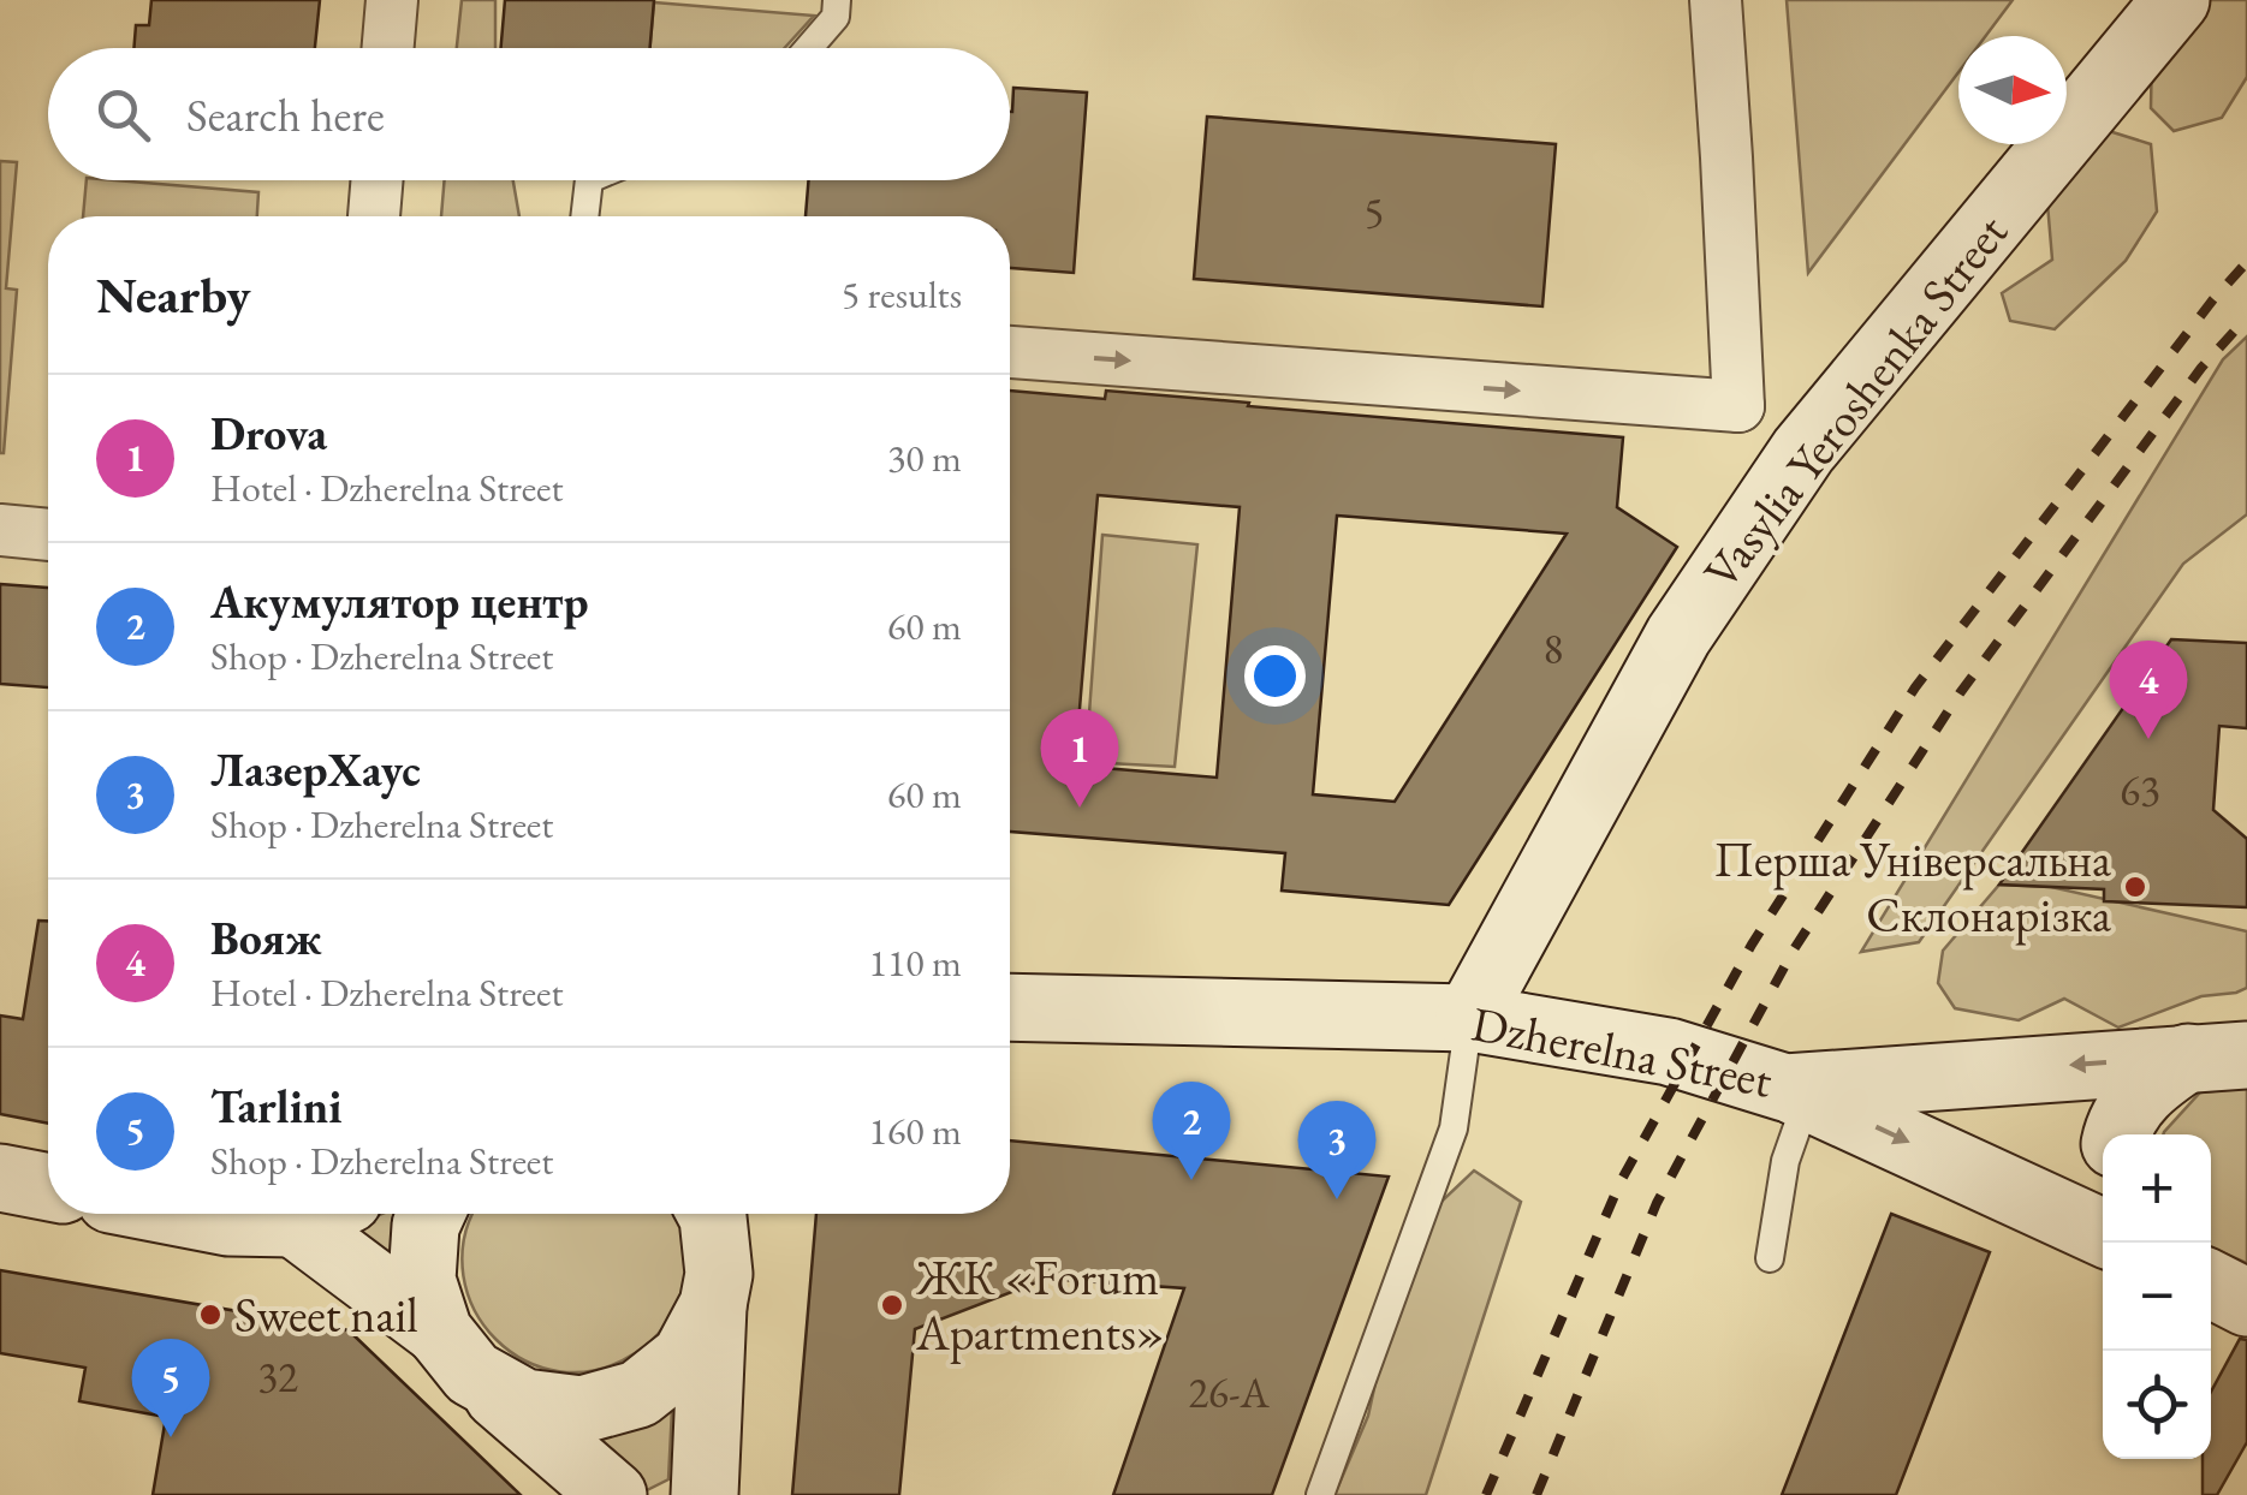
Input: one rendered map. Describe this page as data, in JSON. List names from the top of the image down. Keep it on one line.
{"streets":{"street":["Vasylia Yeroshenka Street","Dzherelna Street"]},"crossings":[["Vasylia Yeroshenka Street","Dzherelna Street"]],"places":["Перша Універсальна Склонарізка","ЖК «Forum Apartments»","Sweet nail"],"house_numbers":["5","8","63","32","26-А"],"north":"right","page":{"search":"Search here","heading":["Nearby","5 results"],"list":[{"mark":"1","name":"Drova","note":"Hotel · Dzherelna Street","value":"30 m"},{"mark":"2","name":"Акумулятор центр","note":"Shop · Dzherelna Street","value":"60 m"},{"mark":"3","name":"ЛазерХаус","note":"Shop · Dzherelna Street","value":"60 m"},{"mark":"4","name":"Вояж","note":"Hotel · Dzherelna Street","value":"110 m"},{"mark":"5","name":"Tarlini","note":"Shop · Dzherelna Street","value":"160 m"}],"pins":["4","1","2","3","5"],"map_buttons":["+","−"]}}
